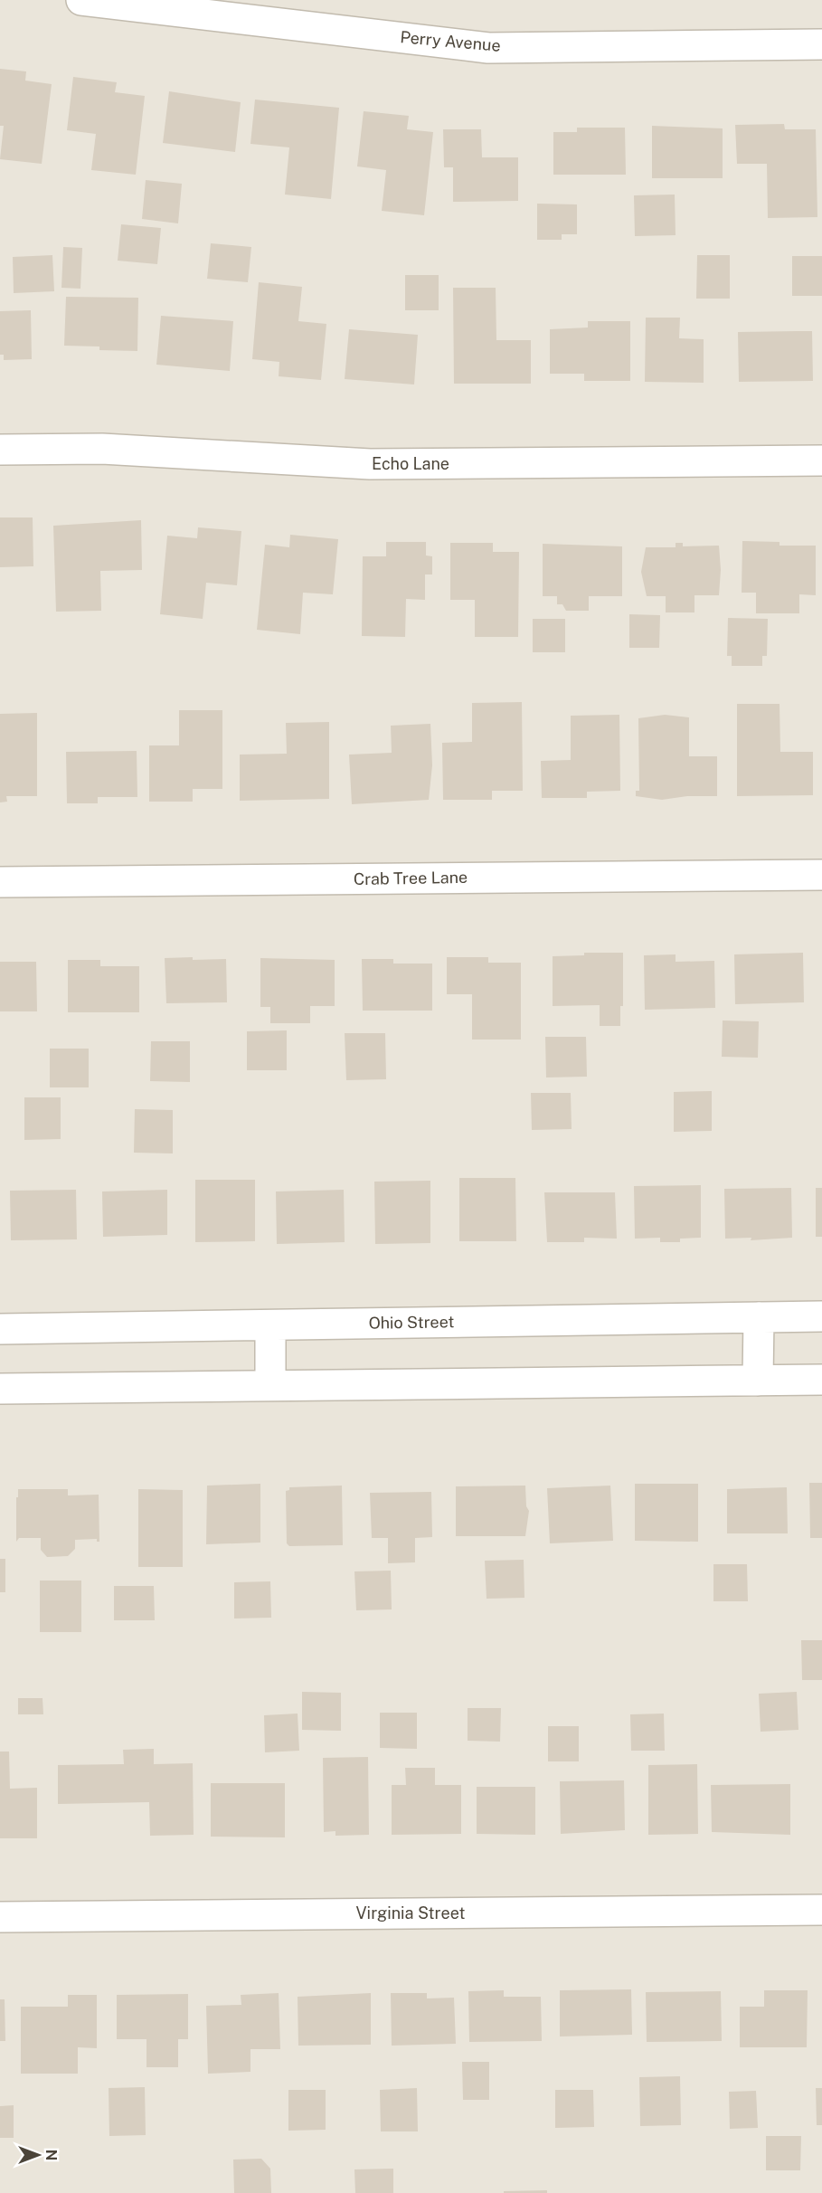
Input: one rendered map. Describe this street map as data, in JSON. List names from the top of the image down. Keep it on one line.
{"streets":{"street":["Perry Avenue","Echo Lane","Crab Tree Lane","Ohio Street","Virginia Street"]},"north":"right"}
